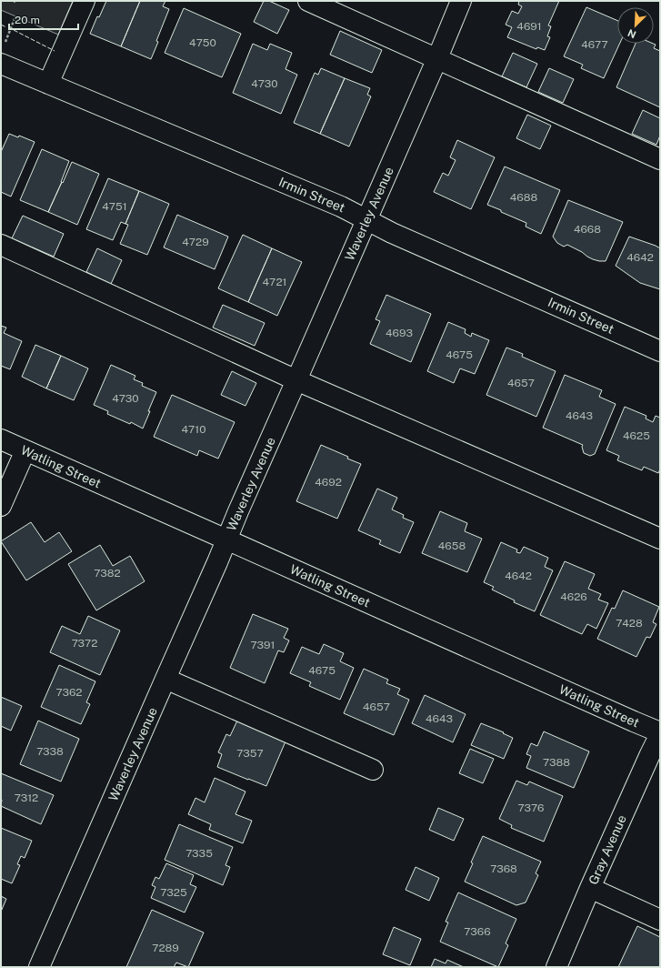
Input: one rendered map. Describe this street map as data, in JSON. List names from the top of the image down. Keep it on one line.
{"streets":{"street":["Irmin Street","Waverley Avenue","Watling Street","Gray Avenue"]},"crossings":[["Irmin Street","Waverley Avenue"],["Waverley Avenue","Watling Street"],["Watling Street","Gray Avenue"]],"house_numbers":["4691","4750","4677","4730","4688","4751","4668","4729","4642","4721","4693","4675","4657","4730","4643","4710","4625","4692","4658","7382","4642","4626","7428","7372","7391","4675","7362","4657","4643","7338","7357","7388","7312","7376","7335","7368","7325","7366","7289"],"scale_bar":"20 m","north":"bottom left"}
